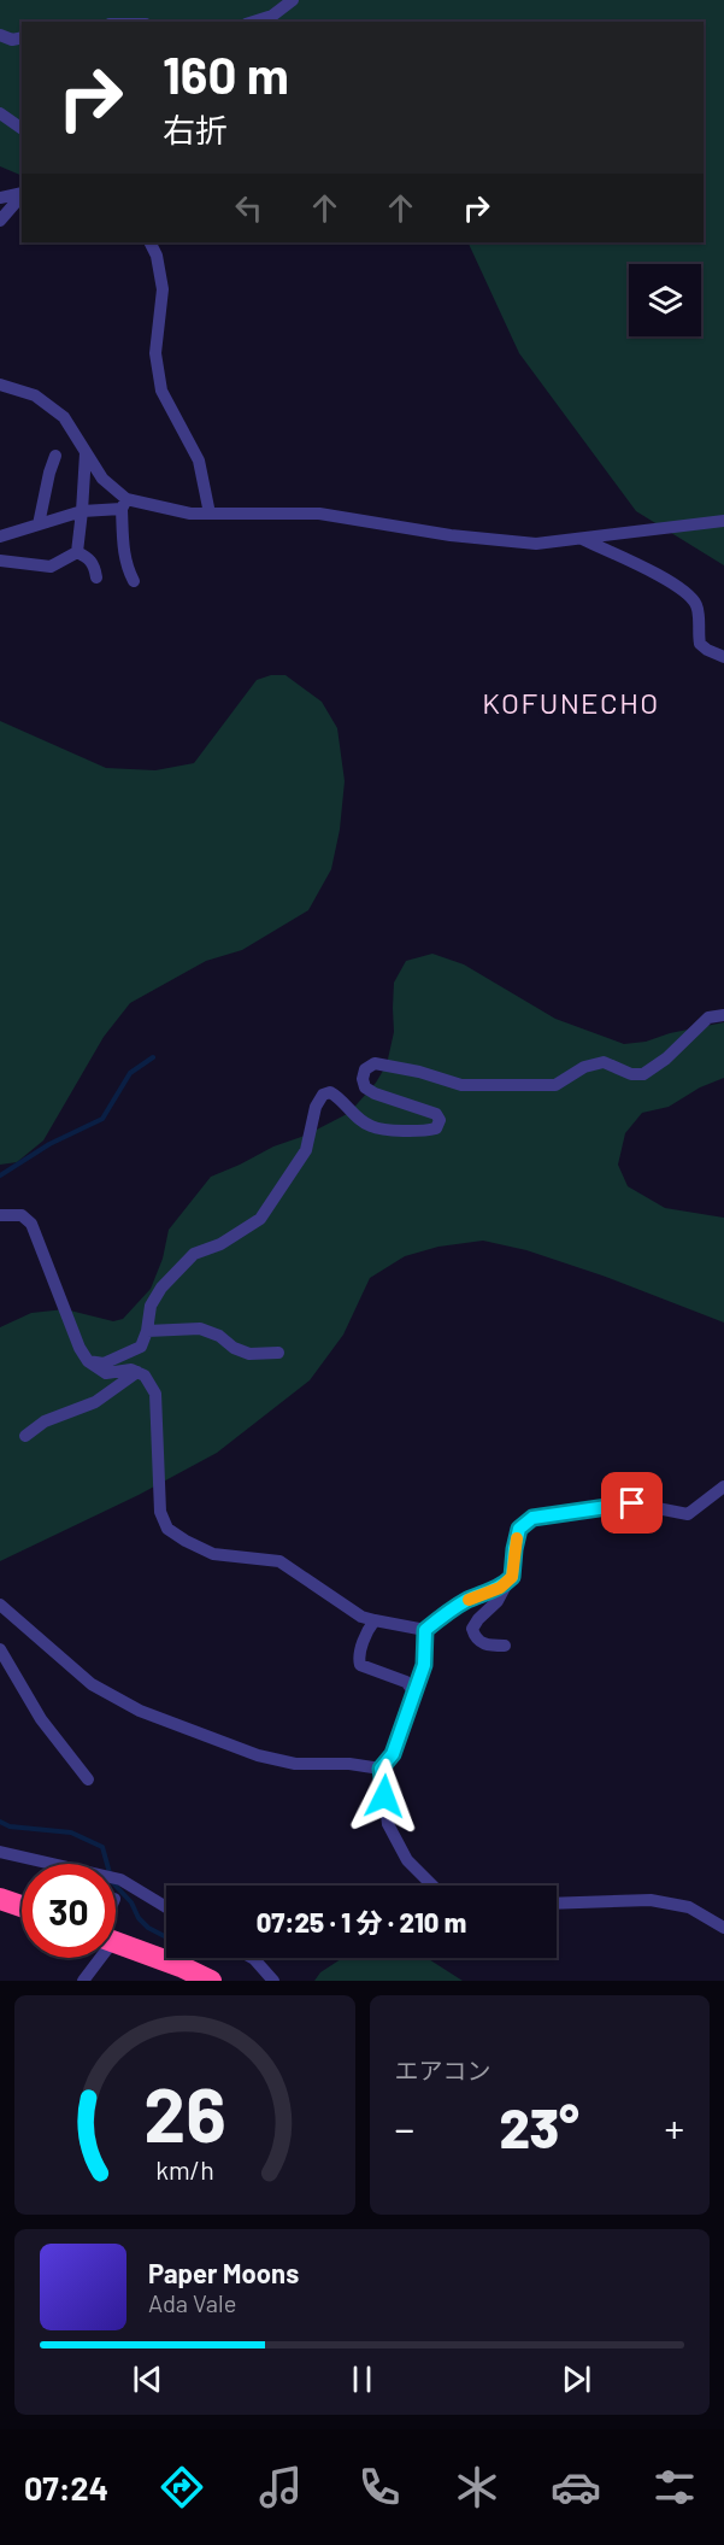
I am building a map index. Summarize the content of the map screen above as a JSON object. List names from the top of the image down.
{
  "districts": ["KOFUNECHO"],
  "page": {
    "turn": ["160 m", "右折"],
    "limit": "30",
    "trip": "07:25 · 1 分 · 210 m",
    "tile": "エアコン",
    "heat": ["−", "23°", "+"],
    "song": ["Paper Moons", "Ada Vale"],
    "tabs": "07:24",
    "gauge": ["26", "km/h"]
  }
}
